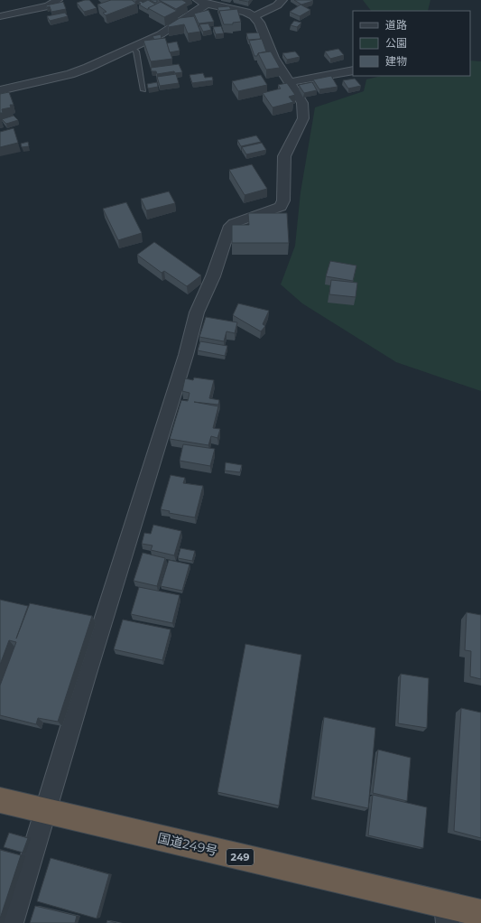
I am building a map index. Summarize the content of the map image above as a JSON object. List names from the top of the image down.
{
  "streets": {
    "highway": ["国道249号", "249"]
  },
  "legend": ["道路", "公園", "建物"]
}
